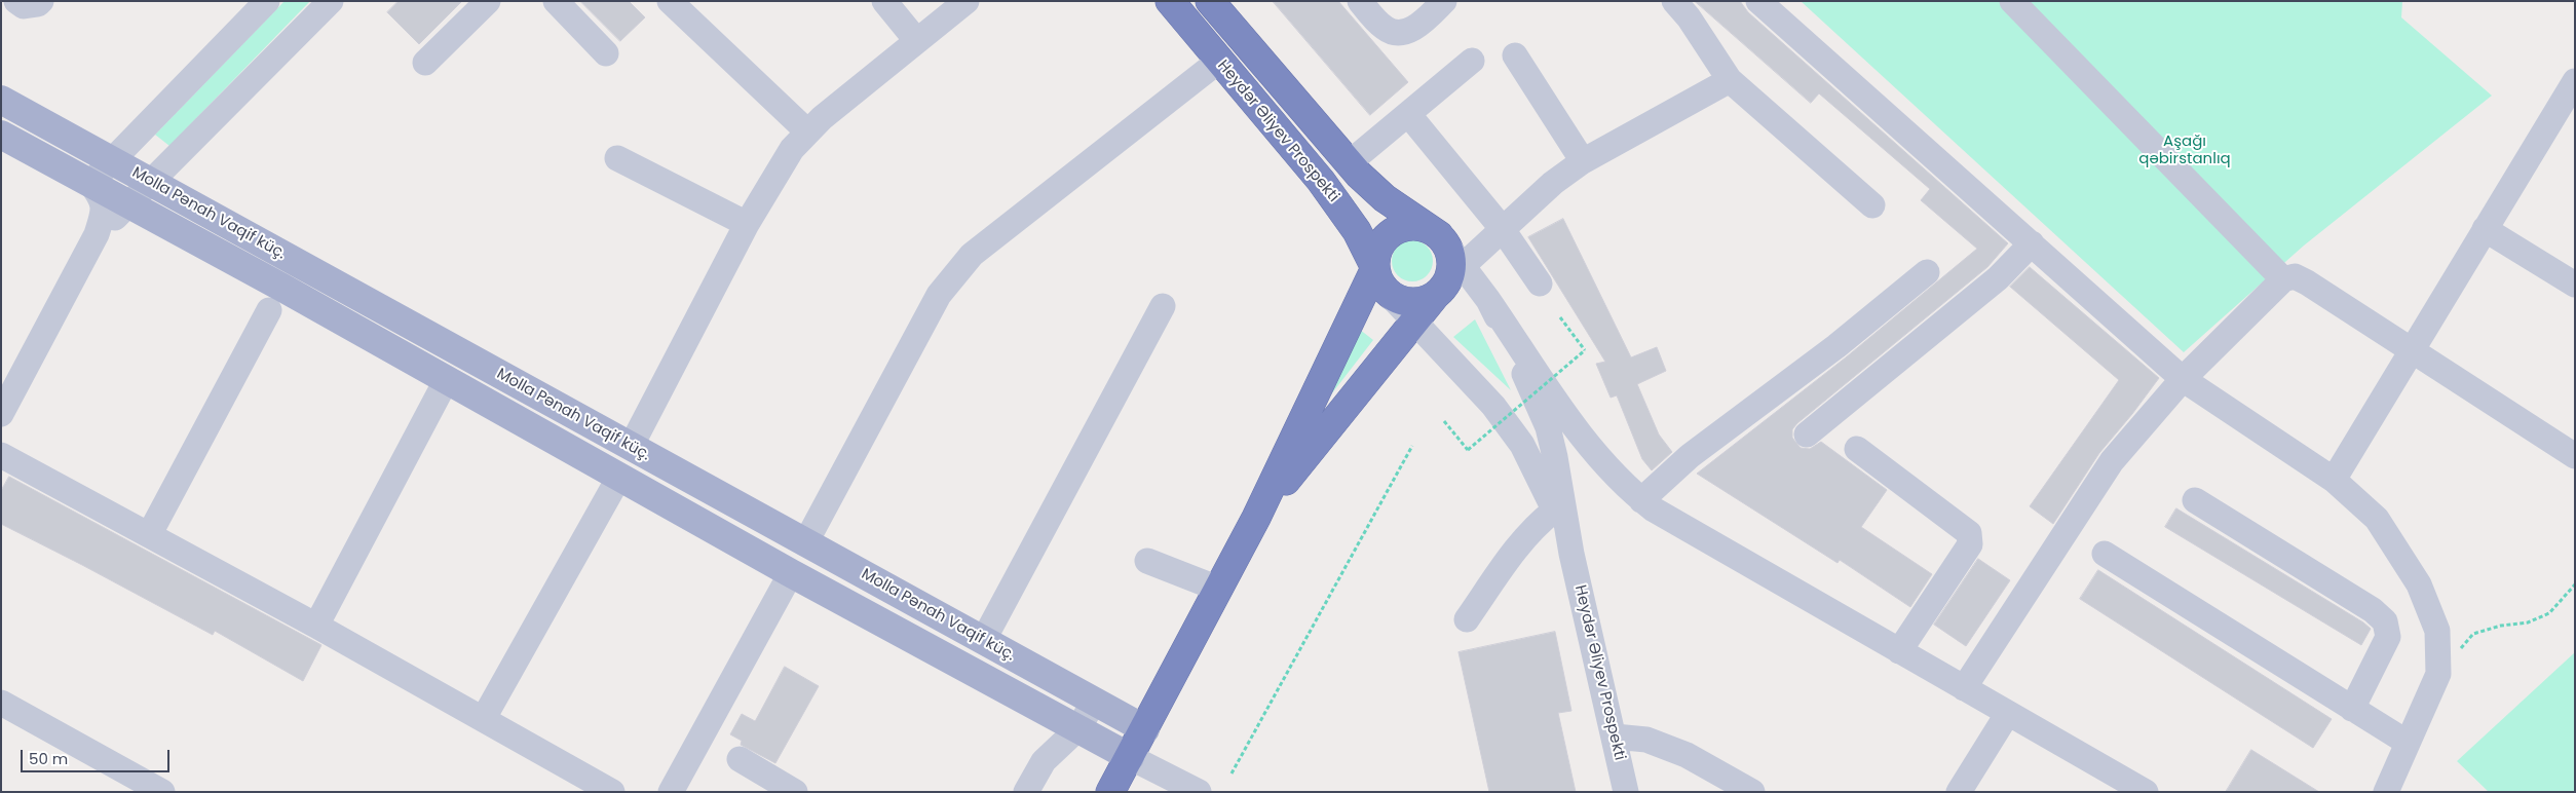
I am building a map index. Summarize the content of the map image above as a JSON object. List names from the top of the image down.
{
  "streets": {
    "highway": ["Heydər Əliyev Prospekti"],
    "main road": ["Molla Pənah Vaqif küç."]
  },
  "parks": ["Aşağı qəbirstanlıq"],
  "scale_bar": "50 m"
}
